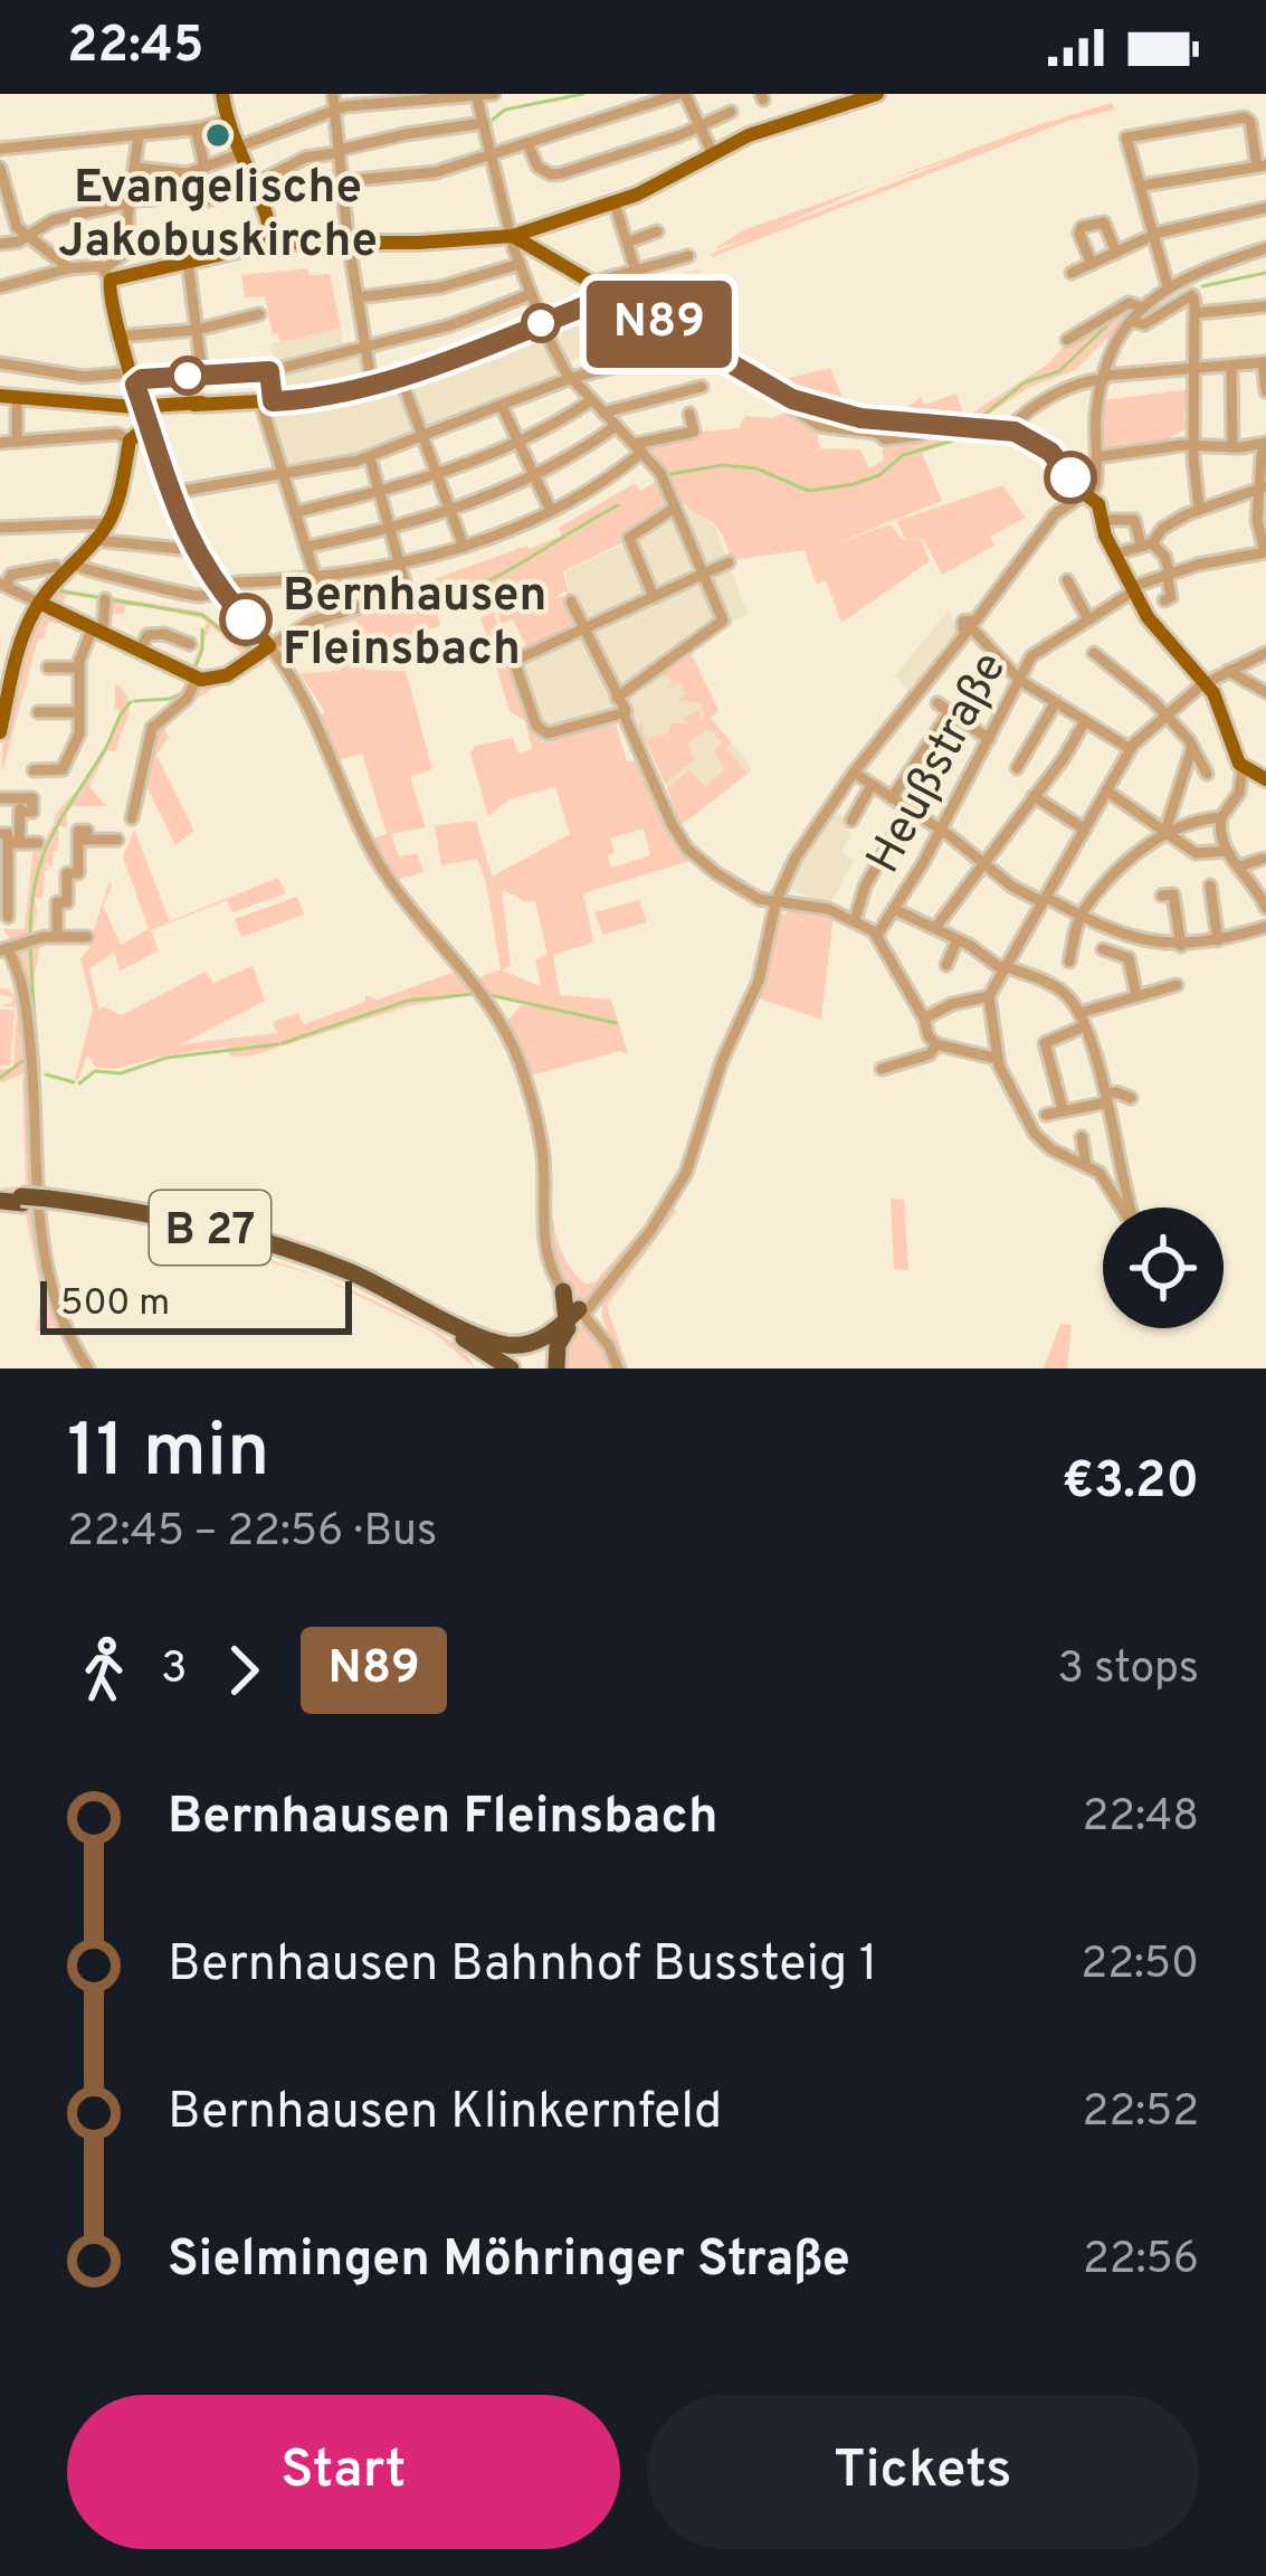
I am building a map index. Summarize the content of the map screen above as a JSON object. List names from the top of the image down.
{
  "streets": {
    "highway": ["B 27"],
    "street": ["Heußstraße"]
  },
  "places": ["Evangelische Jakobuskirche", "Bernhausen Fleinsbach"],
  "lines": ["bus line N89"],
  "scale_bar": "500 m",
  "page": {
    "status": "22:45",
    "on_map": "N89",
    "scale": "500 m",
    "heading": ["11 min", "22:45 – 22:56 · Bus", "€3.20"],
    "legs": ["3", "N89", "3 stops"],
    "list": [
      {
        "name": "Bernhausen Fleinsbach",
        "value": "22:48"
      },
      {
        "name": "Bernhausen Bahnhof Bussteig 1",
        "value": "22:50"
      },
      {
        "name": "Bernhausen Klinkernfeld",
        "value": "22:52"
      },
      {
        "name": "Sielmingen Möhringer Straße",
        "value": "22:56"
      }
    ],
    "buttons": ["Start", "Tickets"]
  }
}
